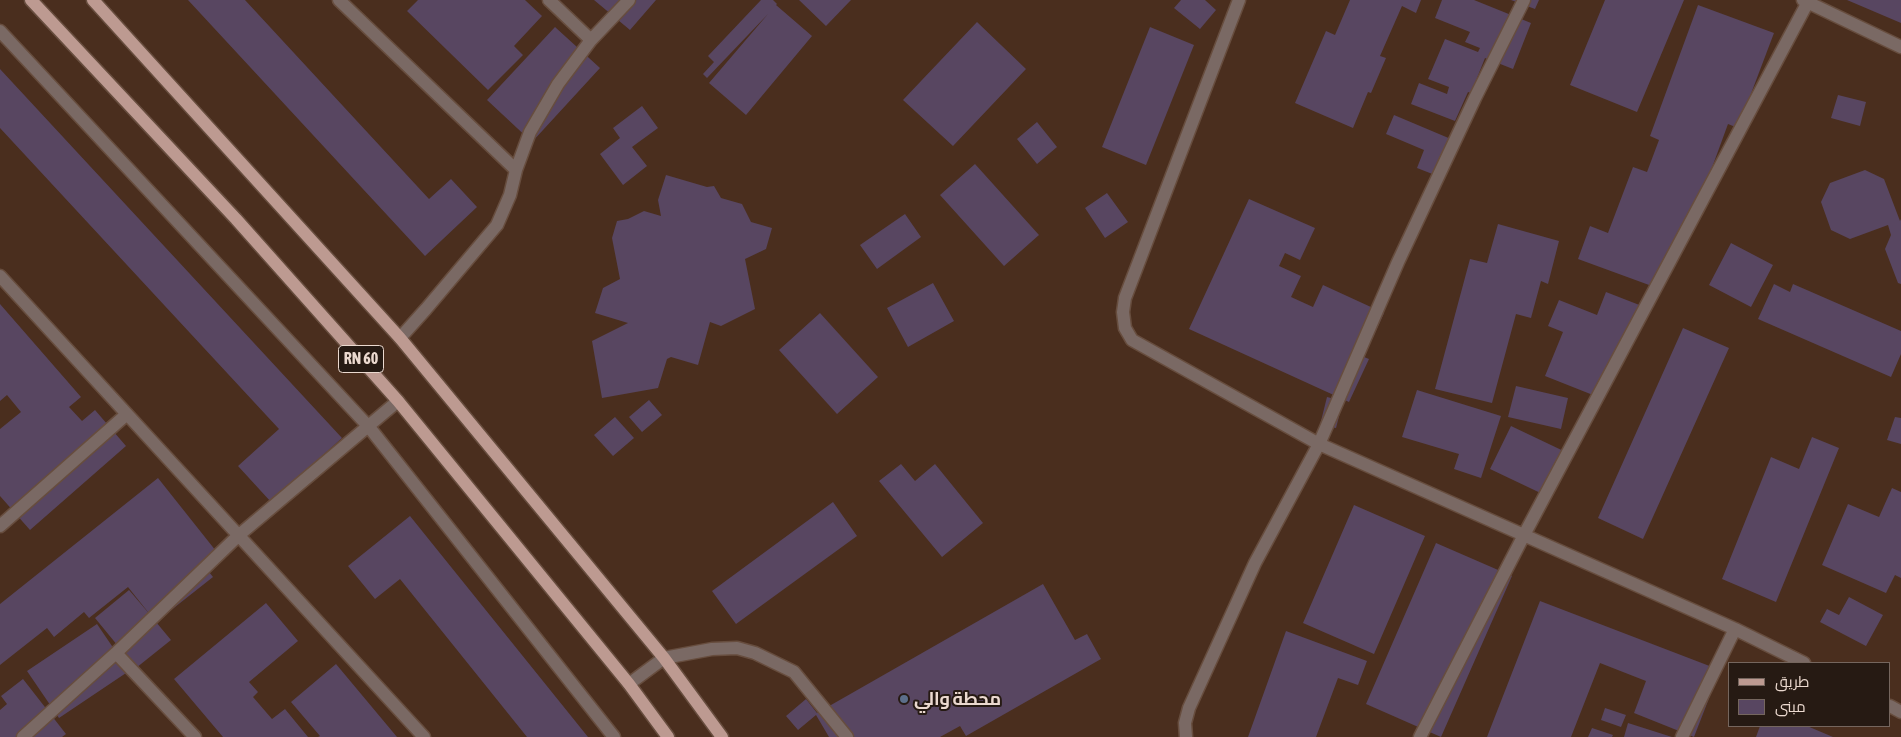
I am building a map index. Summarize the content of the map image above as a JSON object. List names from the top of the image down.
{
  "streets": {
    "main road": ["RN 60"]
  },
  "places": ["محطة والي"],
  "legend": ["طريق", "مبنى"]
}
